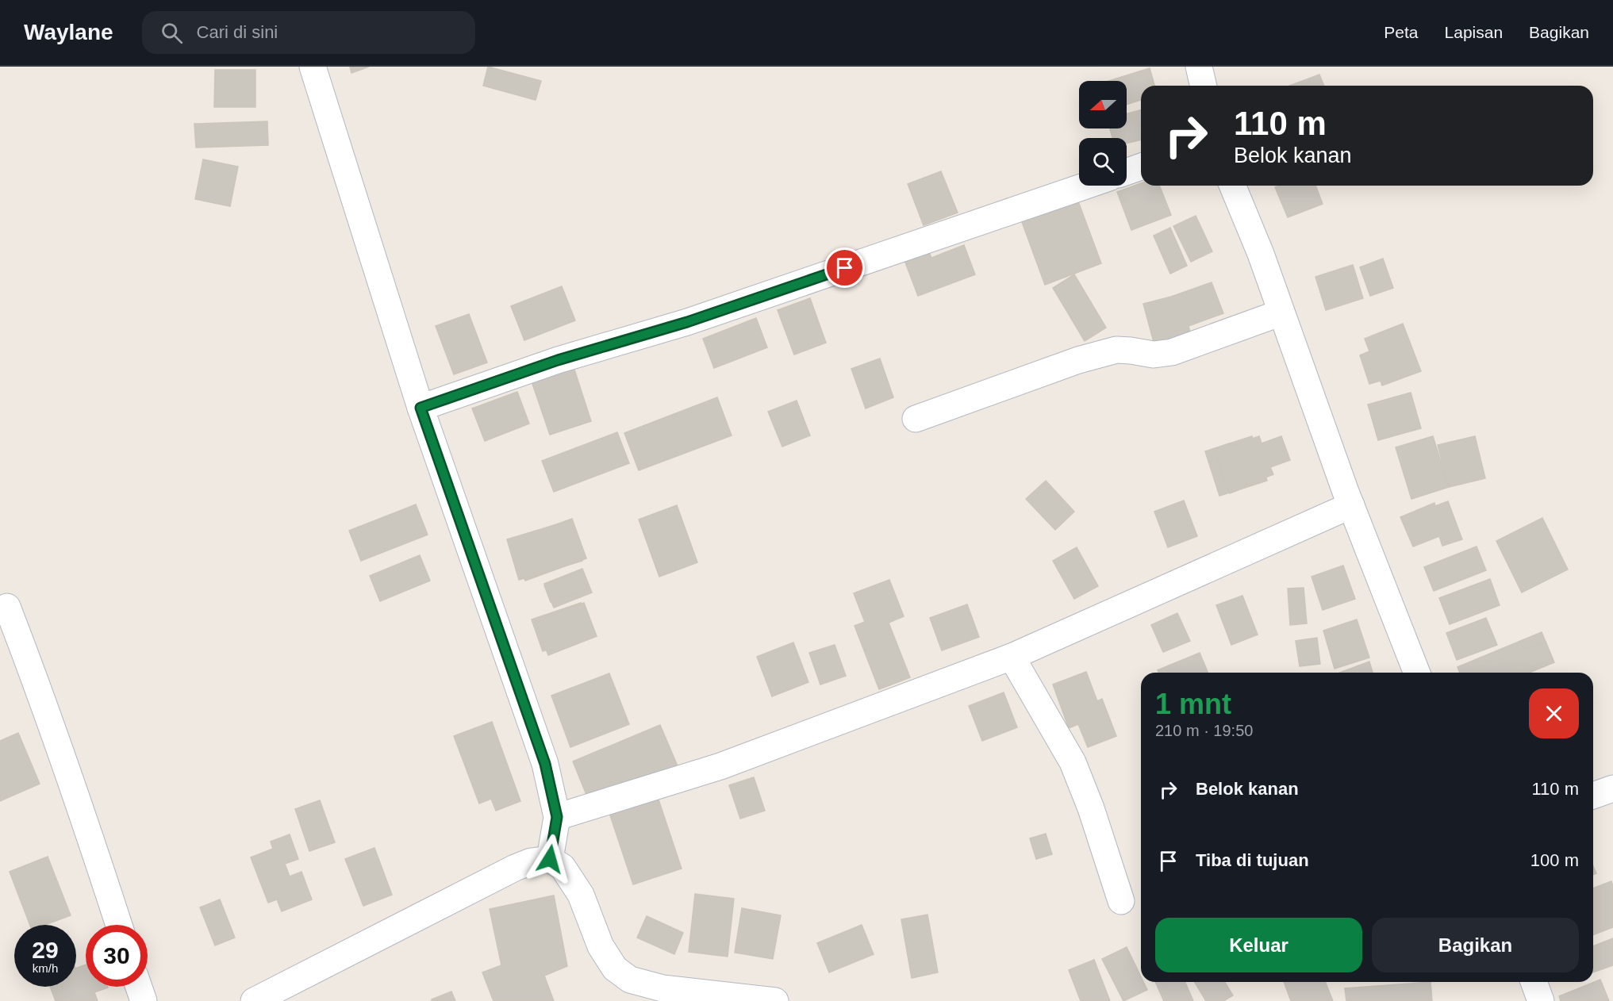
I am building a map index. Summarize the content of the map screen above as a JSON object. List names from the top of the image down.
{
  "north": "left",
  "page": {
    "header": "Waylane",
    "search": "Cari di sini",
    "nav": ["Peta", "Lapisan", "Bagikan"],
    "turn": ["110 m", "Belok kanan"],
    "heading": ["1 mnt", "210 m · 19:50"],
    "list": [
      {
        "name": "Belok kanan",
        "value": "110 m"
      },
      {
        "name": "Tiba di tujuan",
        "value": "100 m"
      }
    ],
    "buttons": ["Keluar", "Bagikan"],
    "speed": "29 km/h",
    "limit": "30"
  }
}
